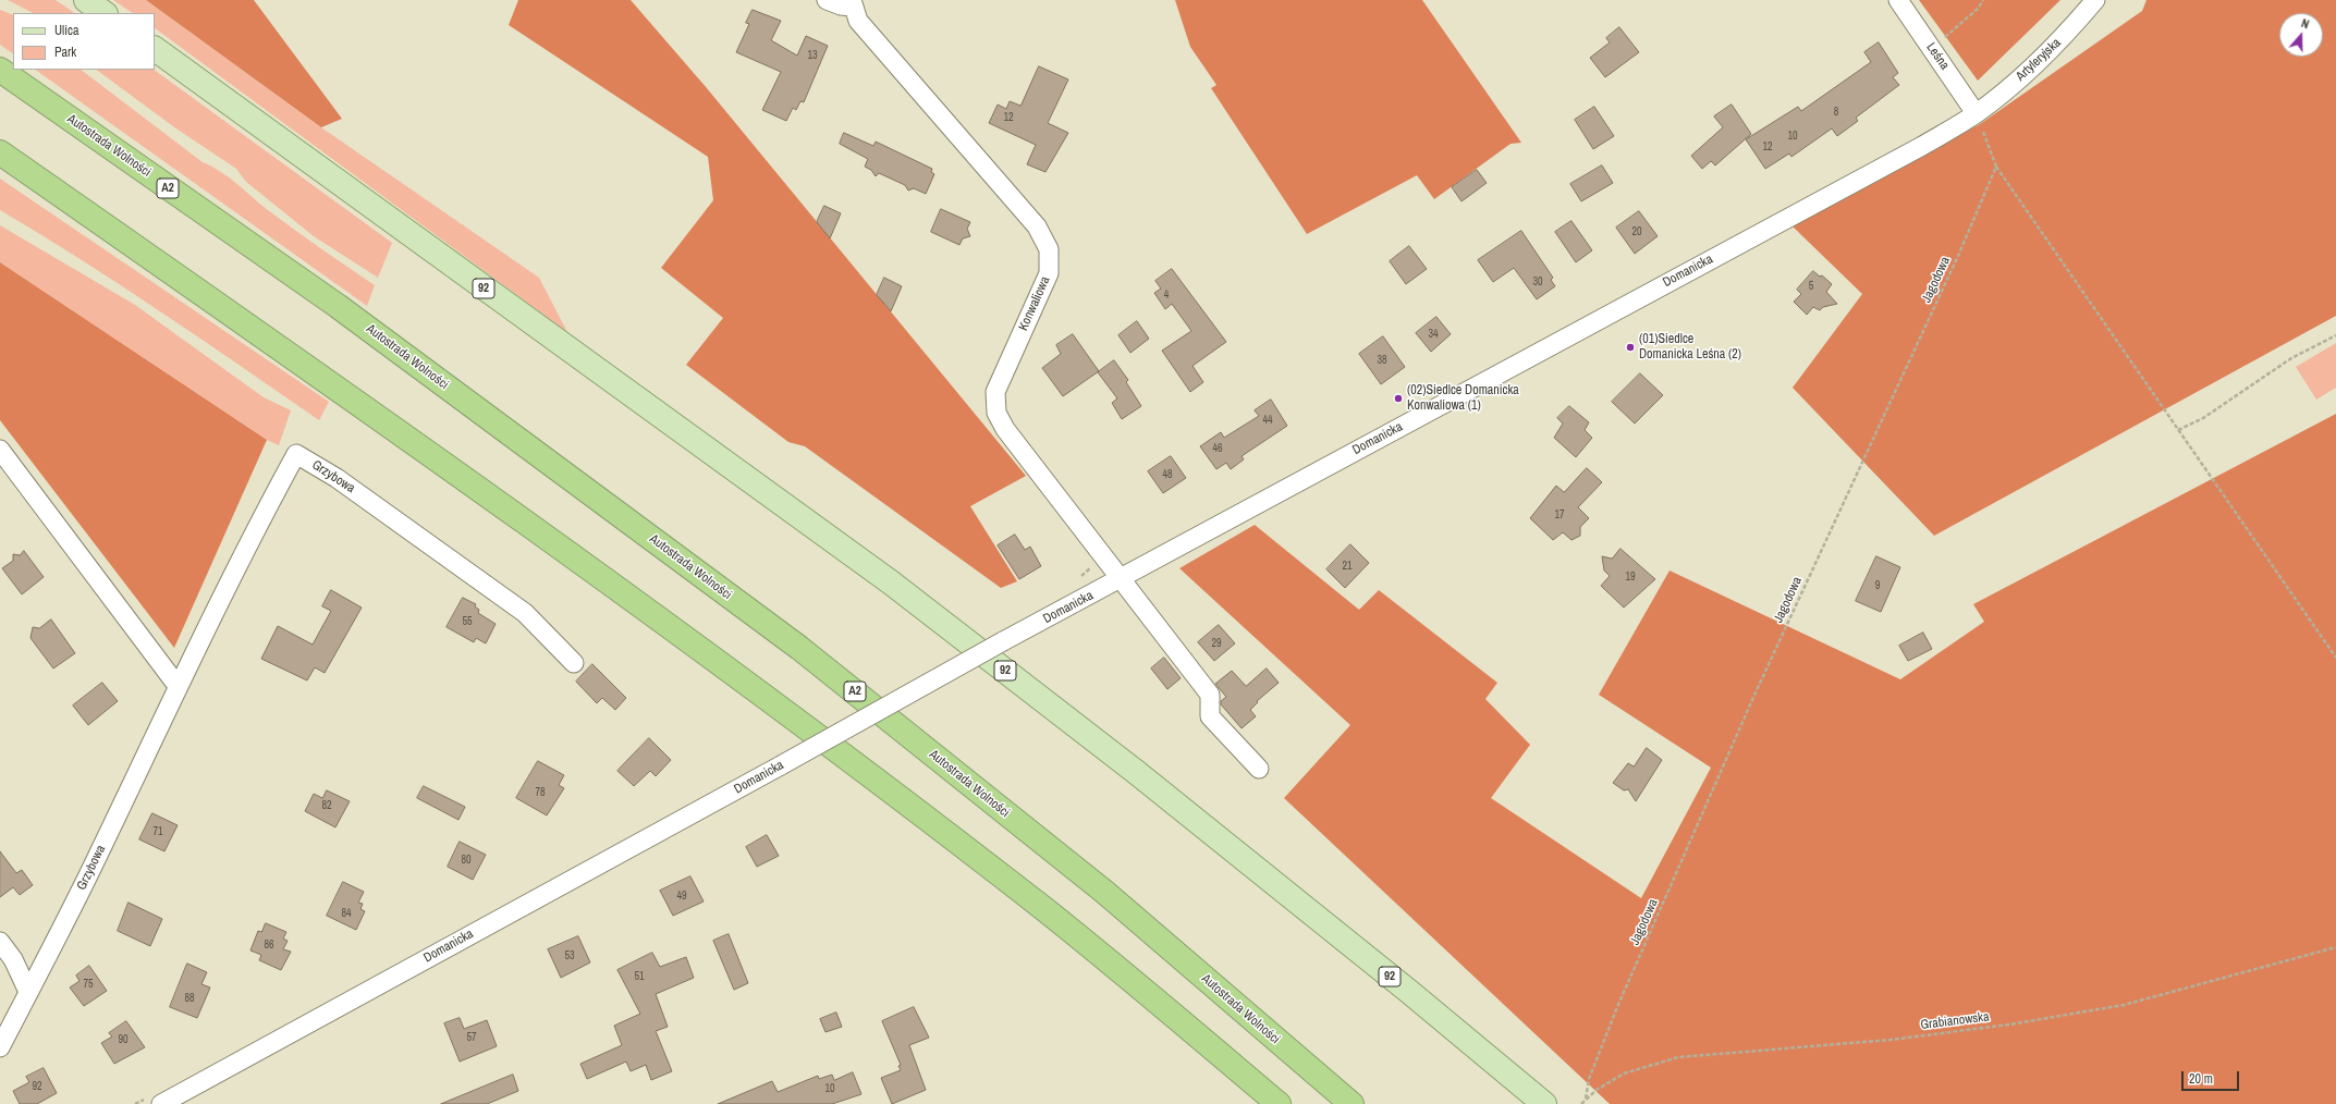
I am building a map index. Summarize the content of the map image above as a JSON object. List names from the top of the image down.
{
  "streets": {
    "highway": ["Autostrada Wolności", "A2"],
    "main road": ["92"],
    "street": [
      "Leśna",
      "Artyleryjska",
      "Domanicka",
      "Konwaliowa",
      "Grzybowa"
    ],
    "path": ["Jagodowa", "Grabianowska"]
  },
  "crossings": [
    ["Leśna", "Artyleryjska"],
    ["Leśna", "Domanicka"],
    ["Artyleryjska", "Domanicka"],
    ["Domanicka", "Konwaliowa"],
    ["Jagodowa", "Grabianowska"]
  ],
  "places": ["(01)Siedlce Domanicka Leśna (2)", "(02)Siedlce Domanicka Konwaliowa (1)"],
  "house_numbers": [
    "13",
    "8",
    "12",
    "10",
    "12",
    "20",
    "30",
    "5",
    "4",
    "34",
    "38",
    "44",
    "46",
    "48",
    "17",
    "21",
    "19",
    "9",
    "55",
    "29",
    "78",
    "82",
    "71",
    "80",
    "49",
    "84",
    "86",
    "53",
    "51",
    "75",
    "88",
    "57",
    "90",
    "92",
    "10"
  ],
  "legend": ["Ulica", "Park"],
  "scale_bar": "20 m",
  "north": "top"
}
